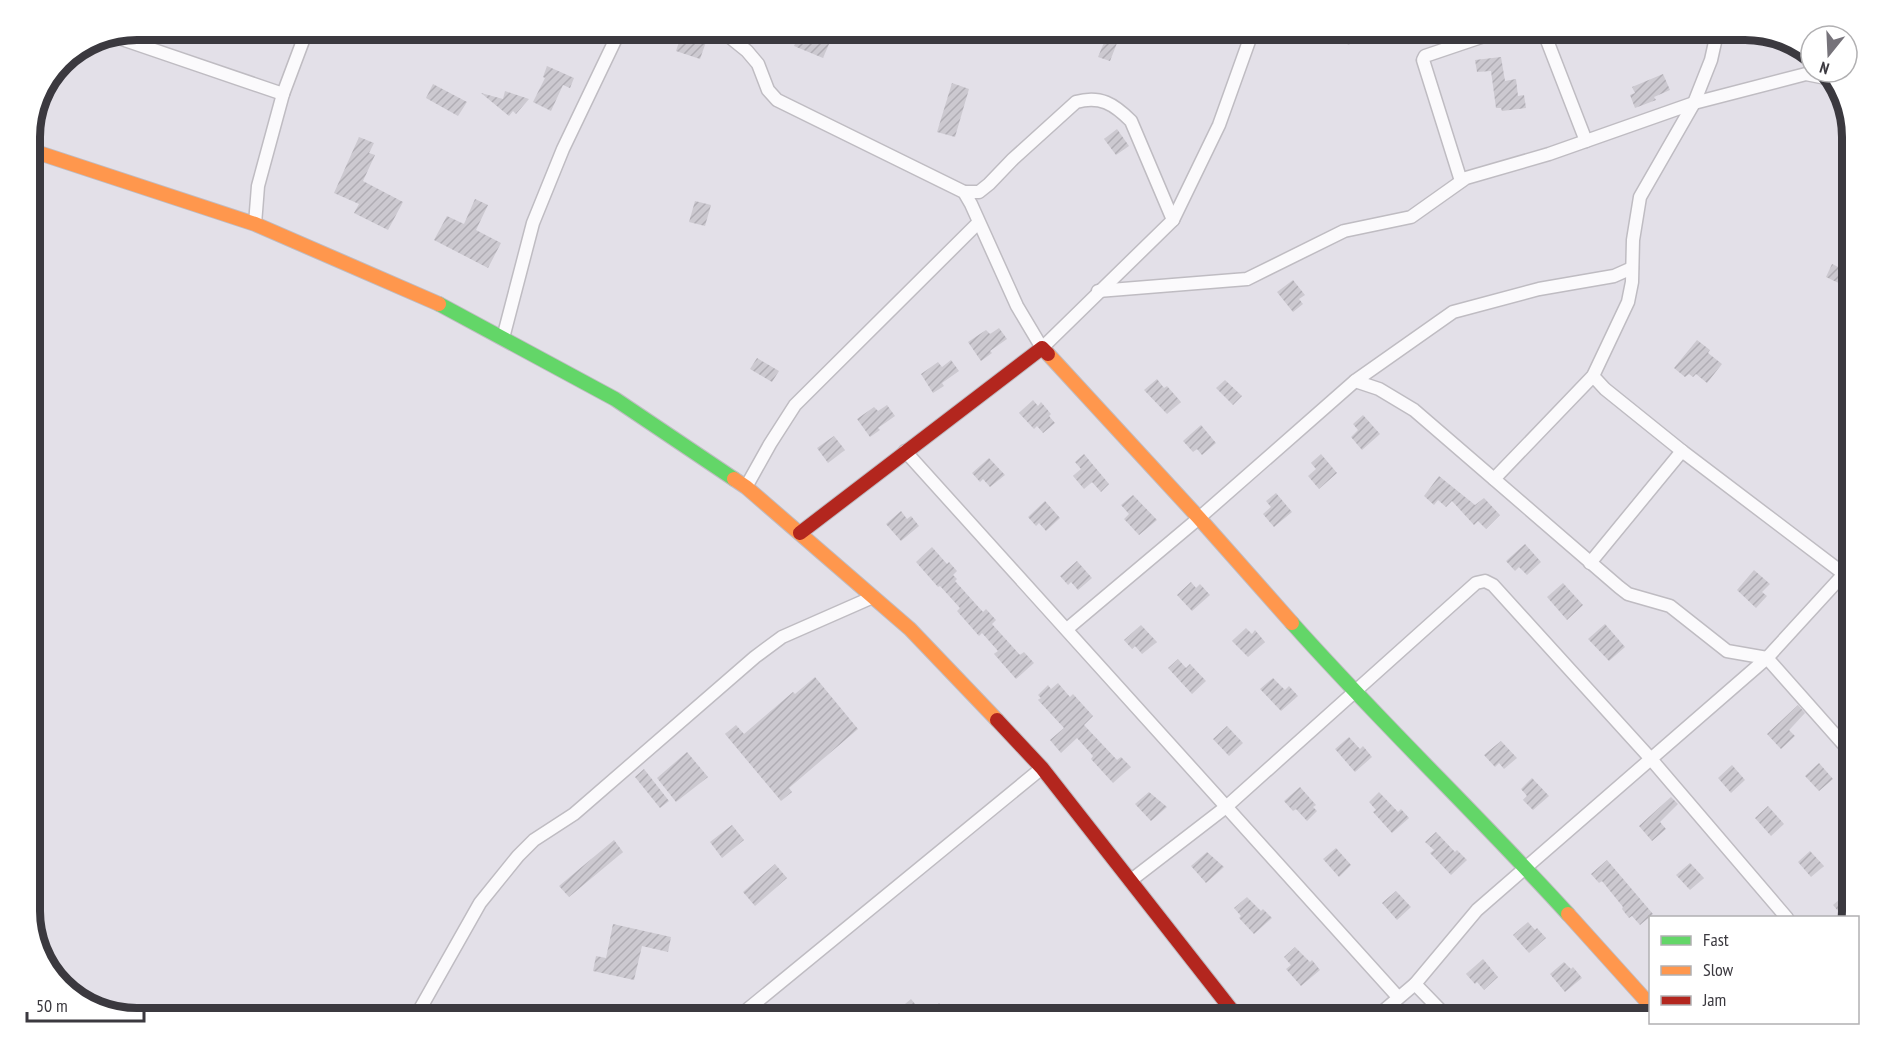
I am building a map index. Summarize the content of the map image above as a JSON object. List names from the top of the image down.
{
  "legend": ["Fast", "Slow", "Jam"],
  "scale_bar": "50 m",
  "north": "bottom"
}
